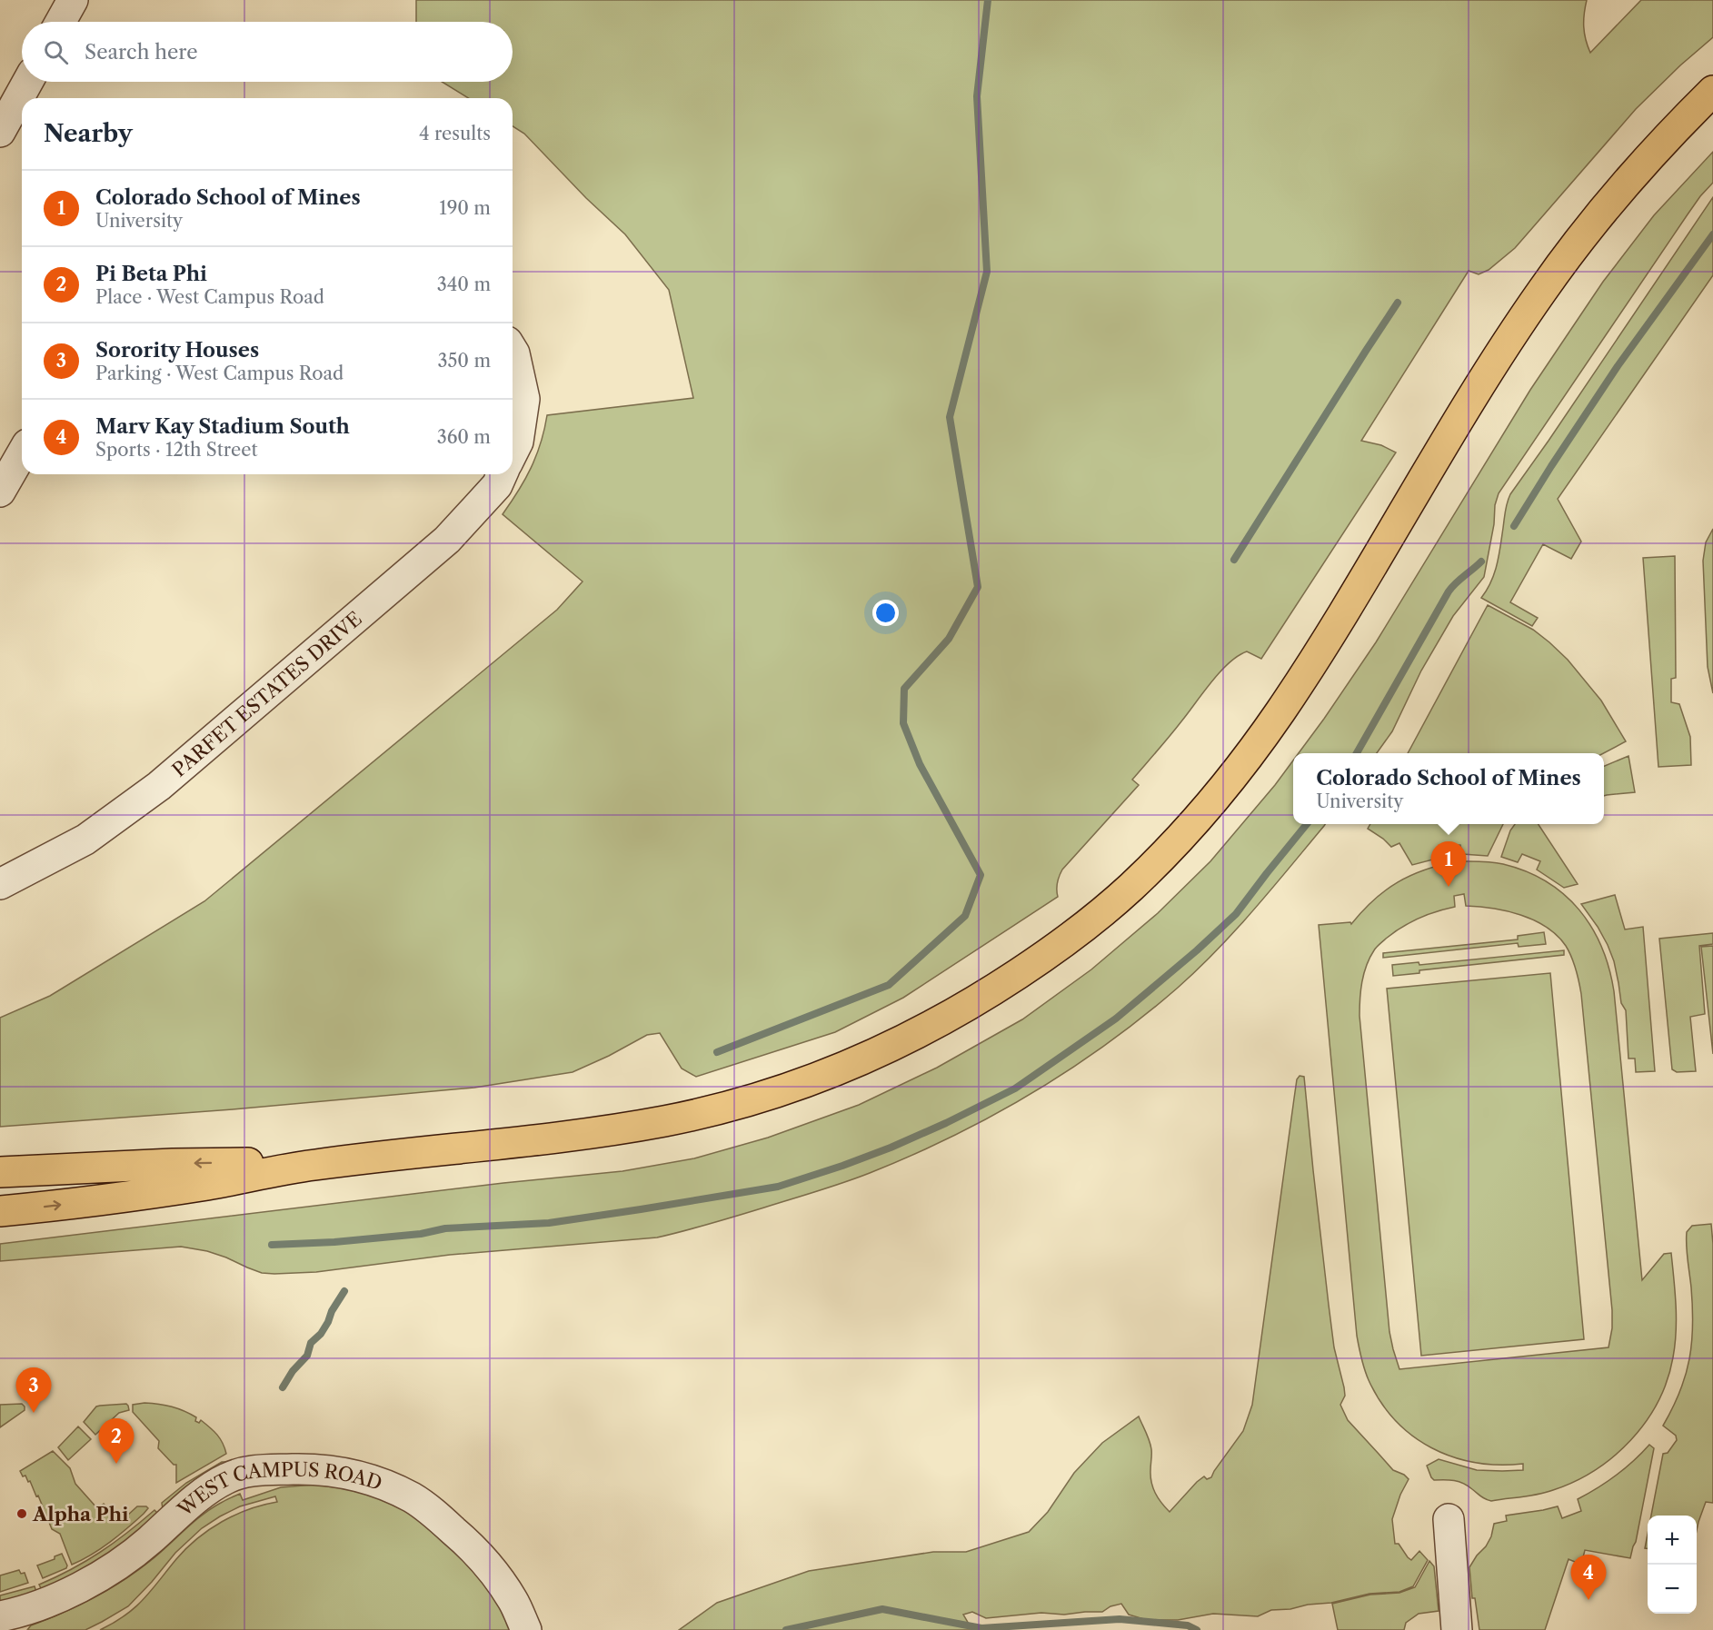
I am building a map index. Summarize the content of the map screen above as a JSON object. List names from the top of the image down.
{
  "streets": {
    "street": ["PARFET ESTATES DRIVE", "WEST CAMPUS ROAD"]
  },
  "places": ["Alpha Phi"],
  "page": {
    "search": "Search here",
    "heading": ["Nearby", "4 results"],
    "list": [
      {
        "mark": "1",
        "name": "Colorado School of Mines",
        "note": "University",
        "value": "190 m"
      },
      {
        "mark": "2",
        "name": "Pi Beta Phi",
        "note": "Place · West Campus Road",
        "value": "340 m"
      },
      {
        "mark": "3",
        "name": "Sorority Houses",
        "note": "Parking · West Campus Road",
        "value": "350 m"
      },
      {
        "mark": "4",
        "name": "Marv Kay Stadium South",
        "note": "Sports · 12th Street",
        "value": "360 m"
      }
    ],
    "popup": ["Colorado School of Mines", "University"],
    "pins": [
      "1",
      "3",
      "2",
      "4"
    ],
    "map_buttons": ["+", "−"]
  }
}
